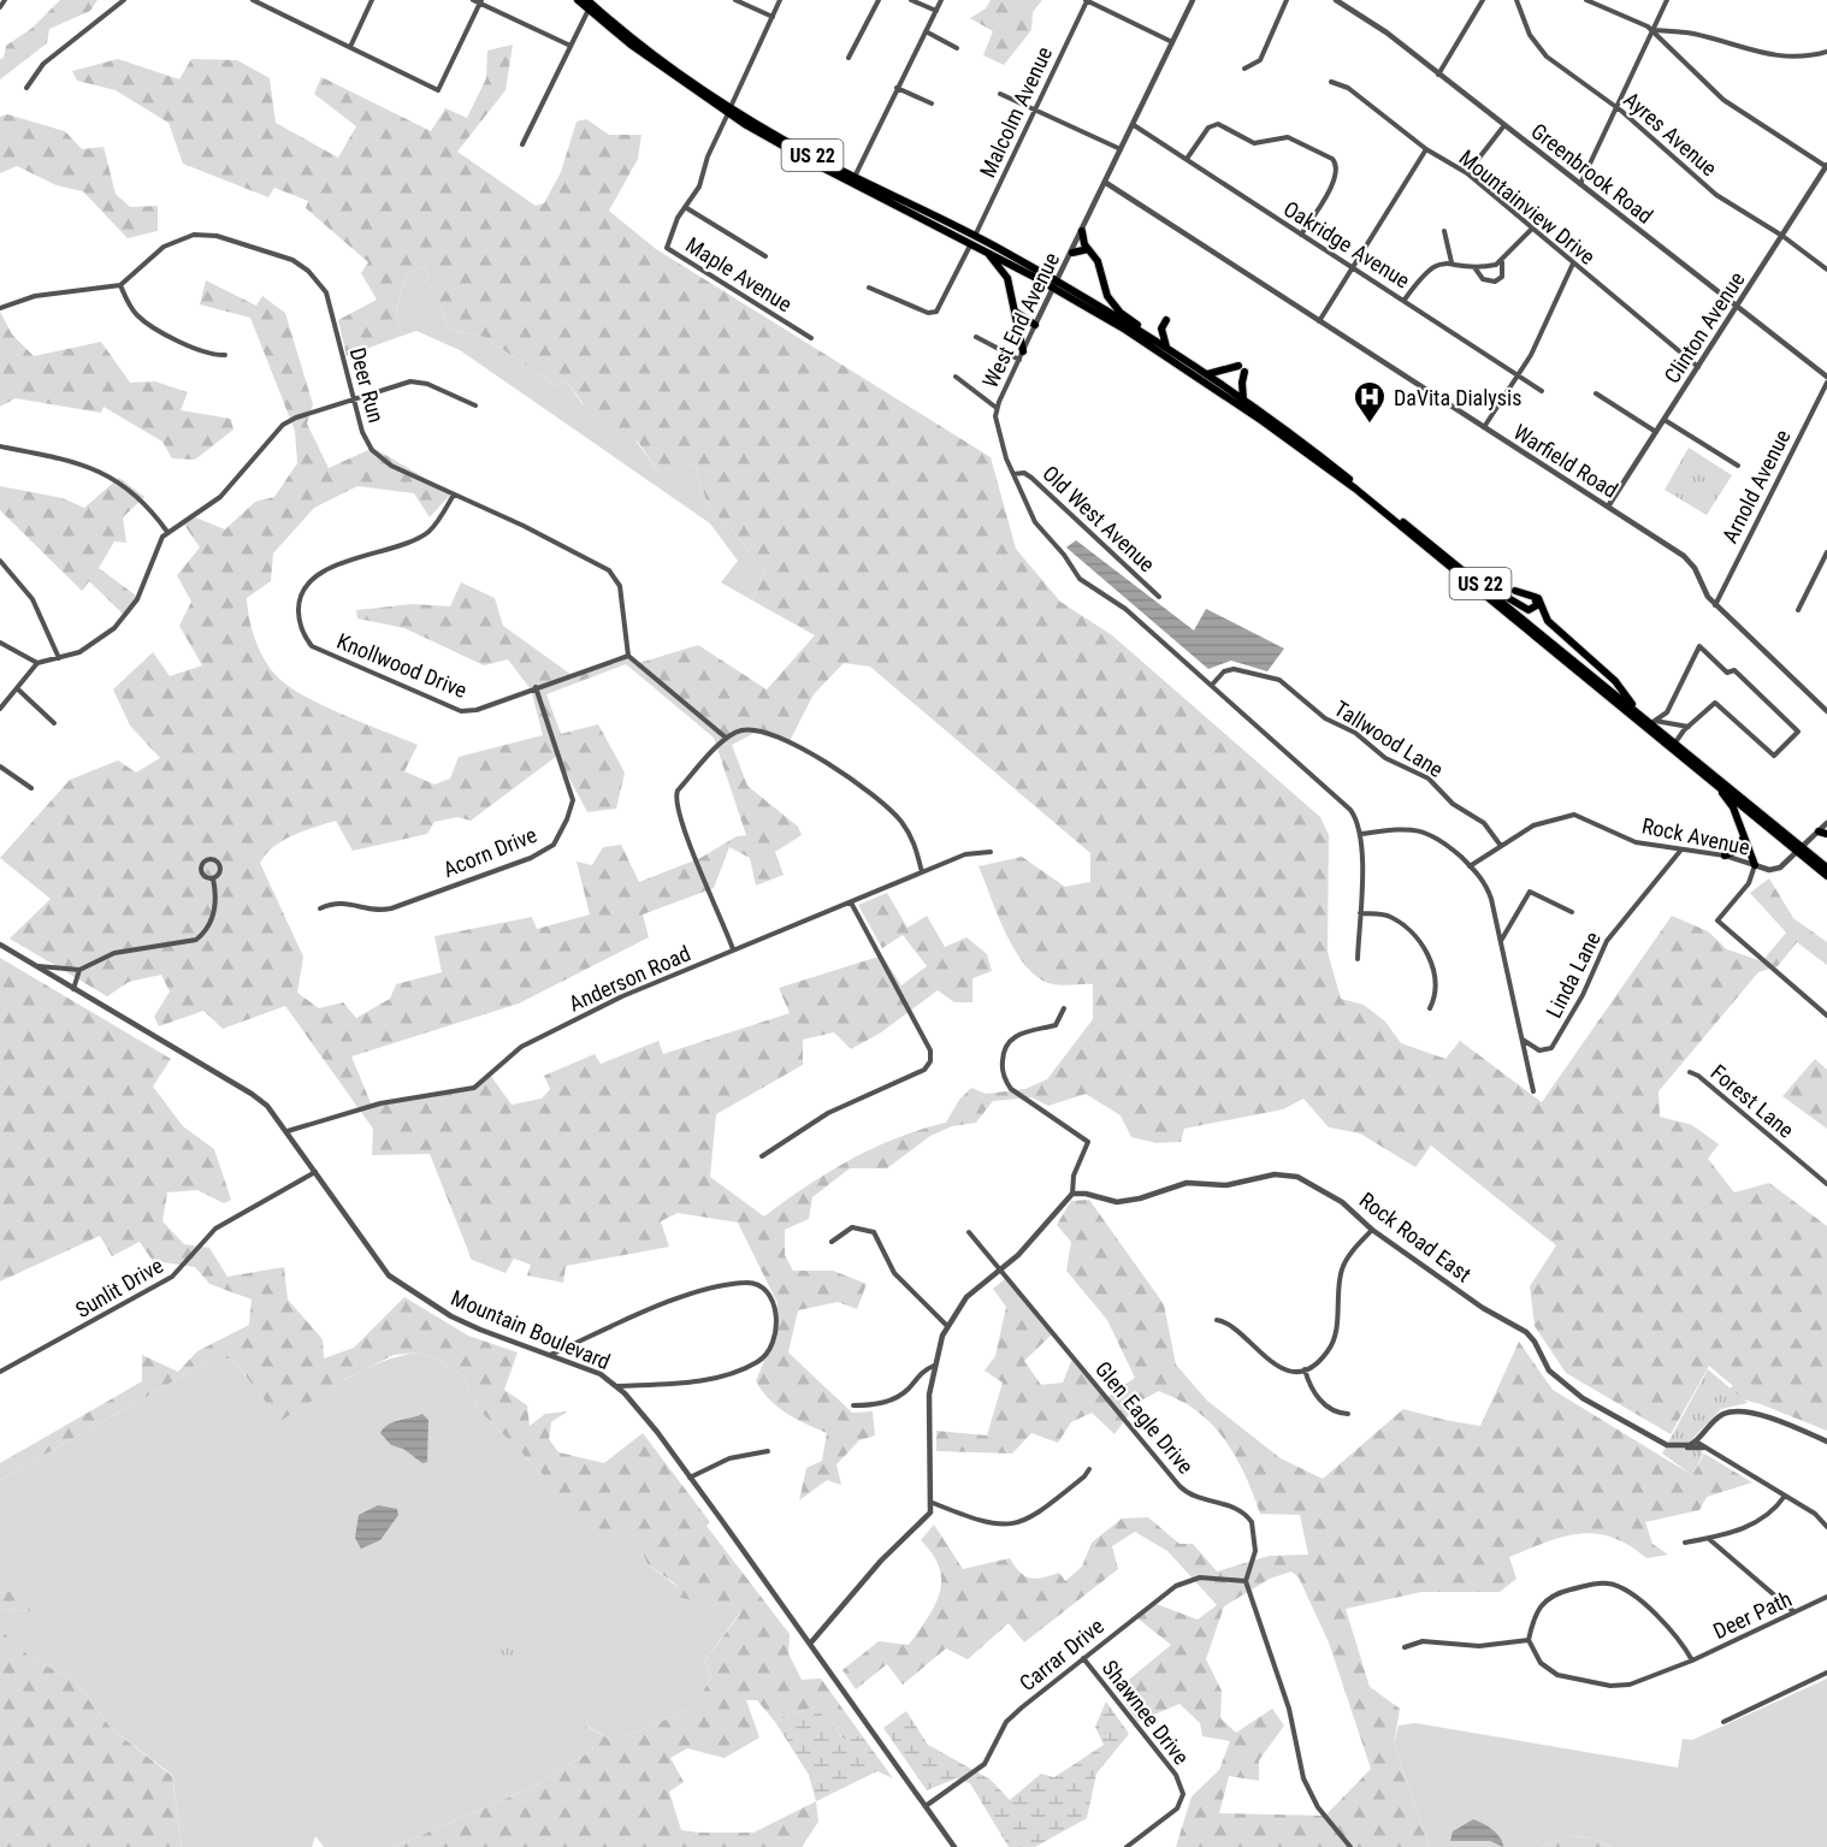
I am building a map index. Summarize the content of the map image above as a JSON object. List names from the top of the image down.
{
  "streets": {
    "highway": ["US 22"],
    "street": [
      "Malcolm Avenue",
      "Ayres Avenue",
      "Greenbrook Road",
      "Mountainview Drive",
      "Oakridge Avenue",
      "Maple Avenue",
      "West End Avenue",
      "Clinton Avenue",
      "Deer Run",
      "Warfield Road",
      "Arnold Avenue",
      "Old West Avenue",
      "Knollwood Drive",
      "Tallwood Lane",
      "Rock Avenue",
      "Acorn Drive",
      "Linda Lane",
      "Anderson Road",
      "Forest Lane",
      "Rock Road East",
      "Sunlit Drive",
      "Mountain Boulevard",
      "Glen Eagle Drive",
      "Deer Path",
      "Carrar Drive",
      "Shawnee Drive"
    ]
  },
  "crossings": [
    ["Malcolm Avenue", "US 22"],
    ["Ayres Avenue", "Clinton Avenue"],
    ["US 22", "Maple Avenue"],
    ["US 22", "West End Avenue"],
    ["US 22", "Rock Avenue"],
    ["Greenbrook Road", "Clinton Avenue"],
    ["Mountainview Drive", "Clinton Avenue"],
    ["Oakridge Avenue", "West End Avenue"],
    ["West End Avenue", "Warfield Road"],
    ["West End Avenue", "Old West Avenue"],
    ["West End Avenue", "Tallwood Lane"],
    ["Clinton Avenue", "Warfield Road"],
    ["Deer Run", "Knollwood Drive"],
    ["Warfield Road", "Arnold Avenue"],
    ["Knollwood Drive", "Acorn Drive"],
    ["Tallwood Lane", "Rock Avenue"],
    ["Rock Avenue", "Linda Lane"],
    ["Anderson Road", "Mountain Boulevard"],
    ["Sunlit Drive", "Mountain Boulevard"],
    ["Mountain Boulevard", "Carrar Drive"],
    ["Glen Eagle Drive", "Carrar Drive"],
    ["Carrar Drive", "Shawnee Drive"]
  ],
  "places": {
    "hospital": ["DaVita Dialysis"]
  }
}
